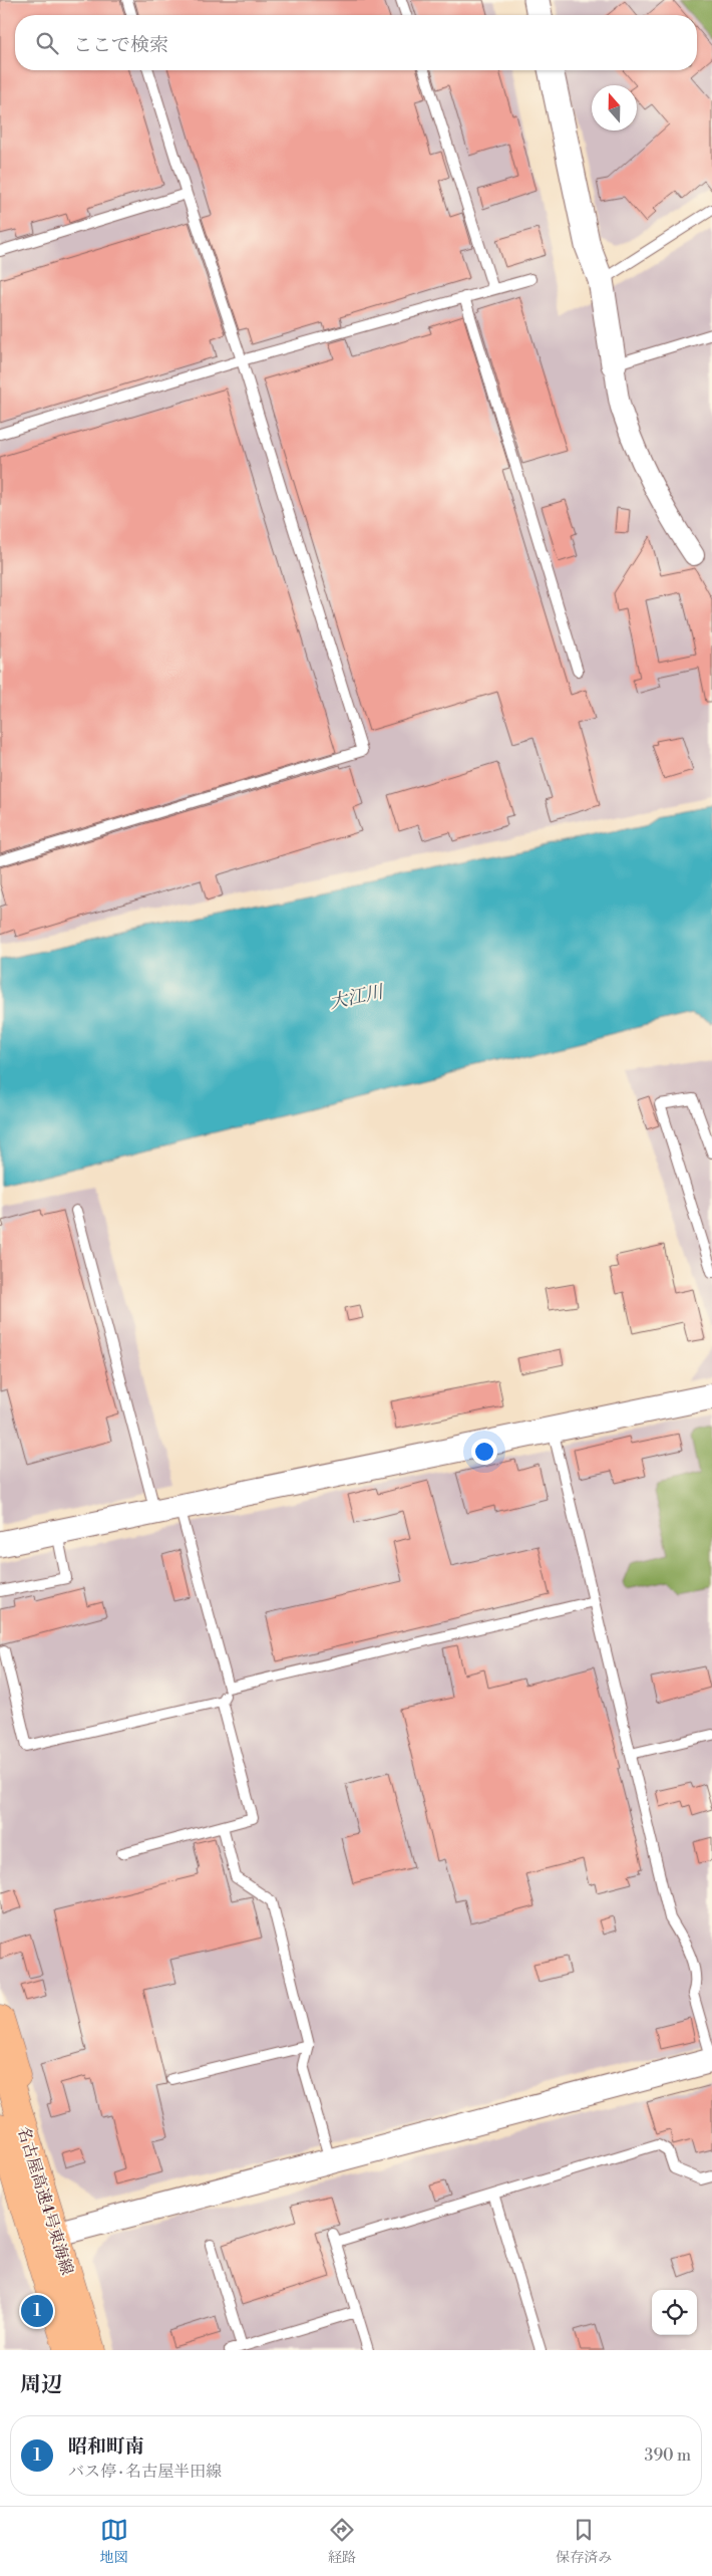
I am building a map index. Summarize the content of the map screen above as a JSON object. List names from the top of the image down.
{
  "streets": {
    "main road": ["名古屋高速4号東海線"]
  },
  "water": ["大江川"],
  "north": "top",
  "page": {
    "search": "ここで検索",
    "pins": "1",
    "heading": "周辺",
    "list": [
      {
        "mark": "1",
        "name": "昭和町南",
        "note": "バス停 · 名古屋半田線",
        "value": "390 m"
      }
    ],
    "nav": ["地図", "経路", "保存済み"]
  }
}
